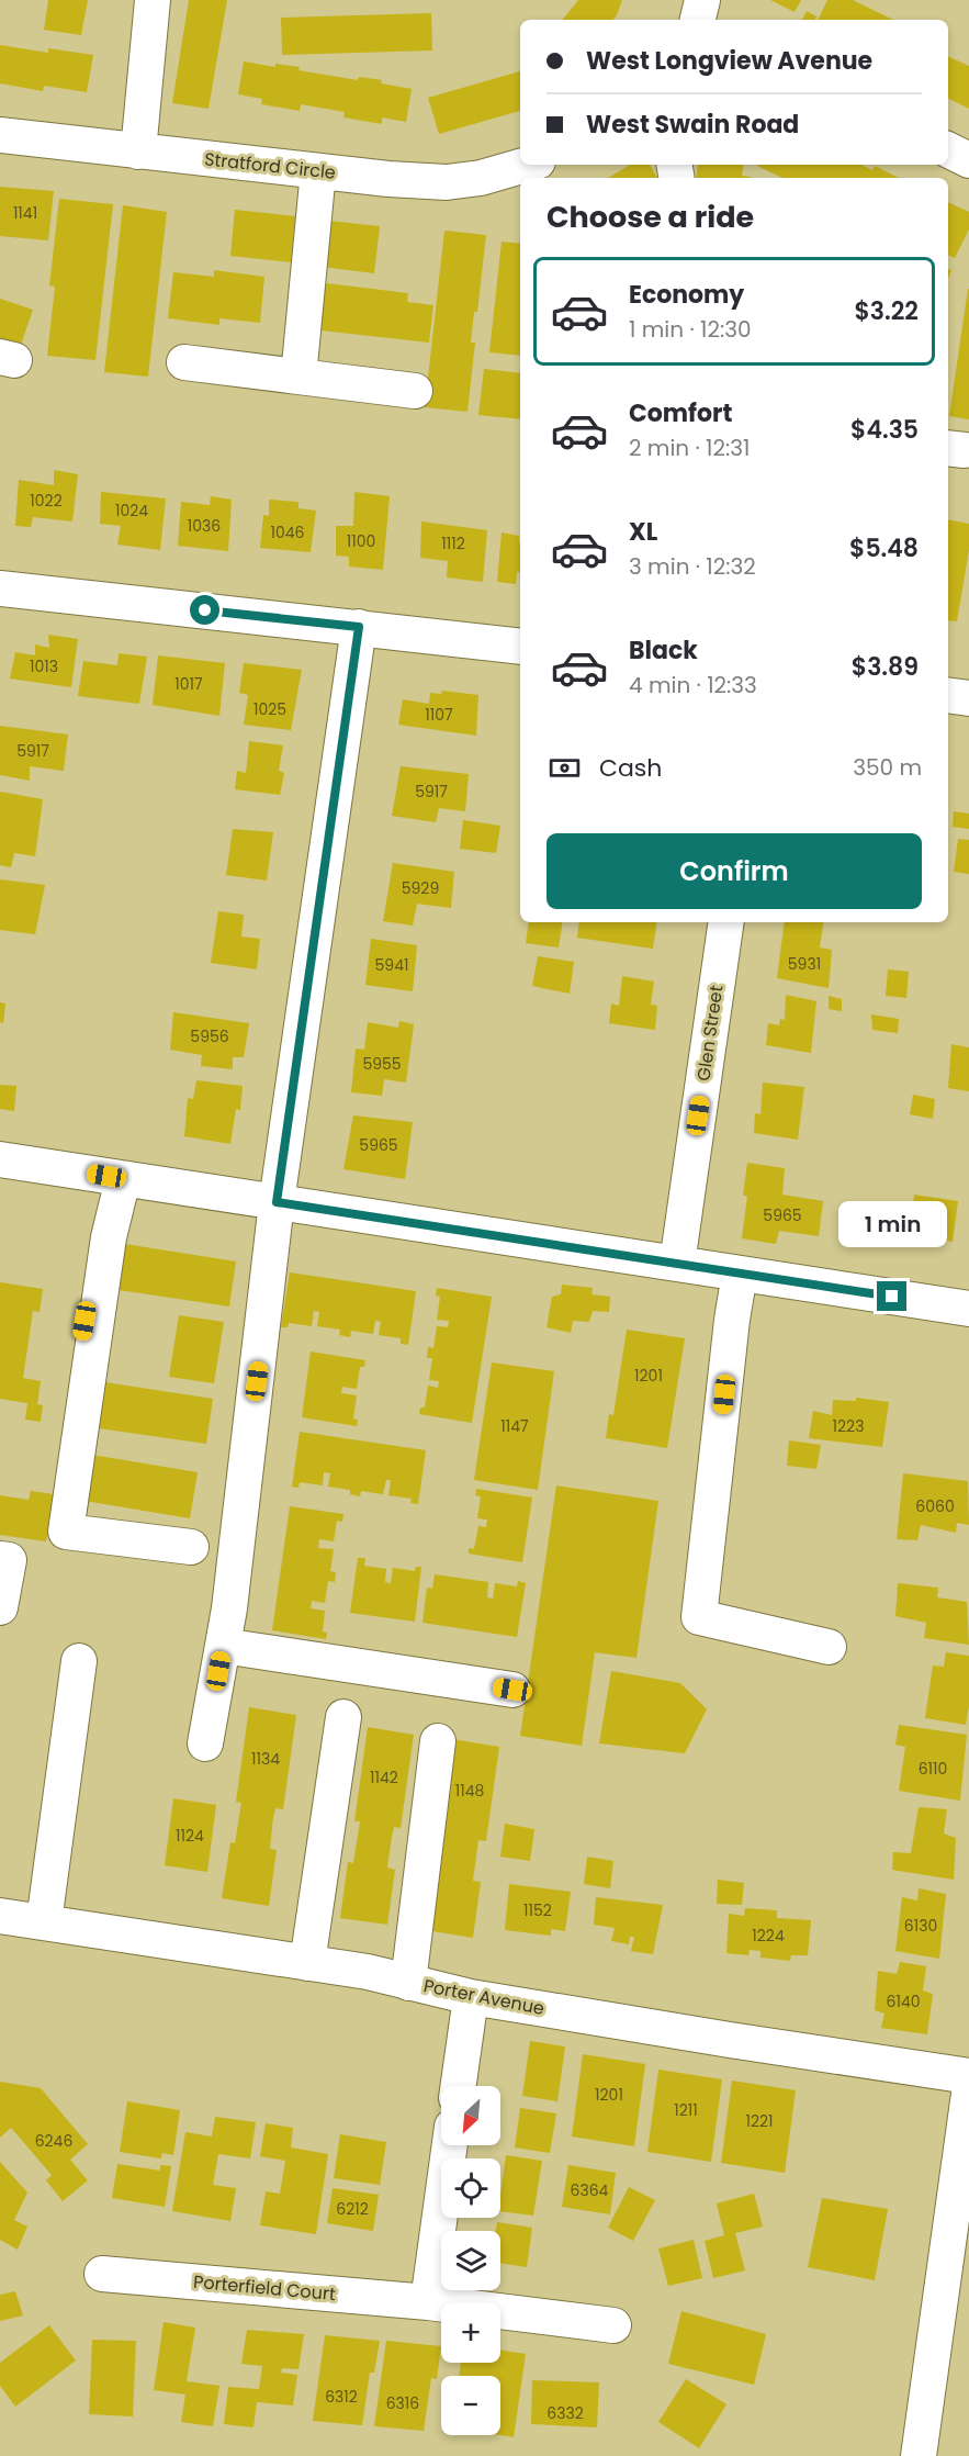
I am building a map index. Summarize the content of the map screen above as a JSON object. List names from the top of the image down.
{
  "streets": {
    "street": [
      "Stratford Circle",
      "Glen Street",
      "Porter Avenue",
      "Porterfield Court"
    ]
  },
  "house_numbers": [
    "1141",
    "1022",
    "1024",
    "1036",
    "1046",
    "1100",
    "1112",
    "1013",
    "1017",
    "1025",
    "1107",
    "5917",
    "5917",
    "5929",
    "5931",
    "5941",
    "5956",
    "5955",
    "5965",
    "5965",
    "1201",
    "1147",
    "1223",
    "6060",
    "1134",
    "6110",
    "1142",
    "1148",
    "1124",
    "1152",
    "6130",
    "1224",
    "6140",
    "1201",
    "1211",
    "1221",
    "6246",
    "6364",
    "6212",
    "6312",
    "6316",
    "6332"
  ],
  "north": "bottom left",
  "page": {
    "banner": ["West Longview Avenue", "West Swain Road"],
    "heading": "Choose a ride",
    "list": [
      {
        "name": "Economy",
        "note": "1 min · 12:30",
        "value": "$3.22"
      },
      {
        "name": "Comfort",
        "note": "2 min · 12:31",
        "value": "$4.35"
      },
      {
        "name": "XL",
        "note": "3 min · 12:32",
        "value": "$5.48"
      },
      {
        "name": "Black",
        "note": "4 min · 12:33",
        "value": "$3.89"
      }
    ],
    "pay": ["Cash", "350 m"],
    "buttons": "Confirm",
    "bubble": "1 min",
    "map_buttons": ["+", "−"]
  }
}
